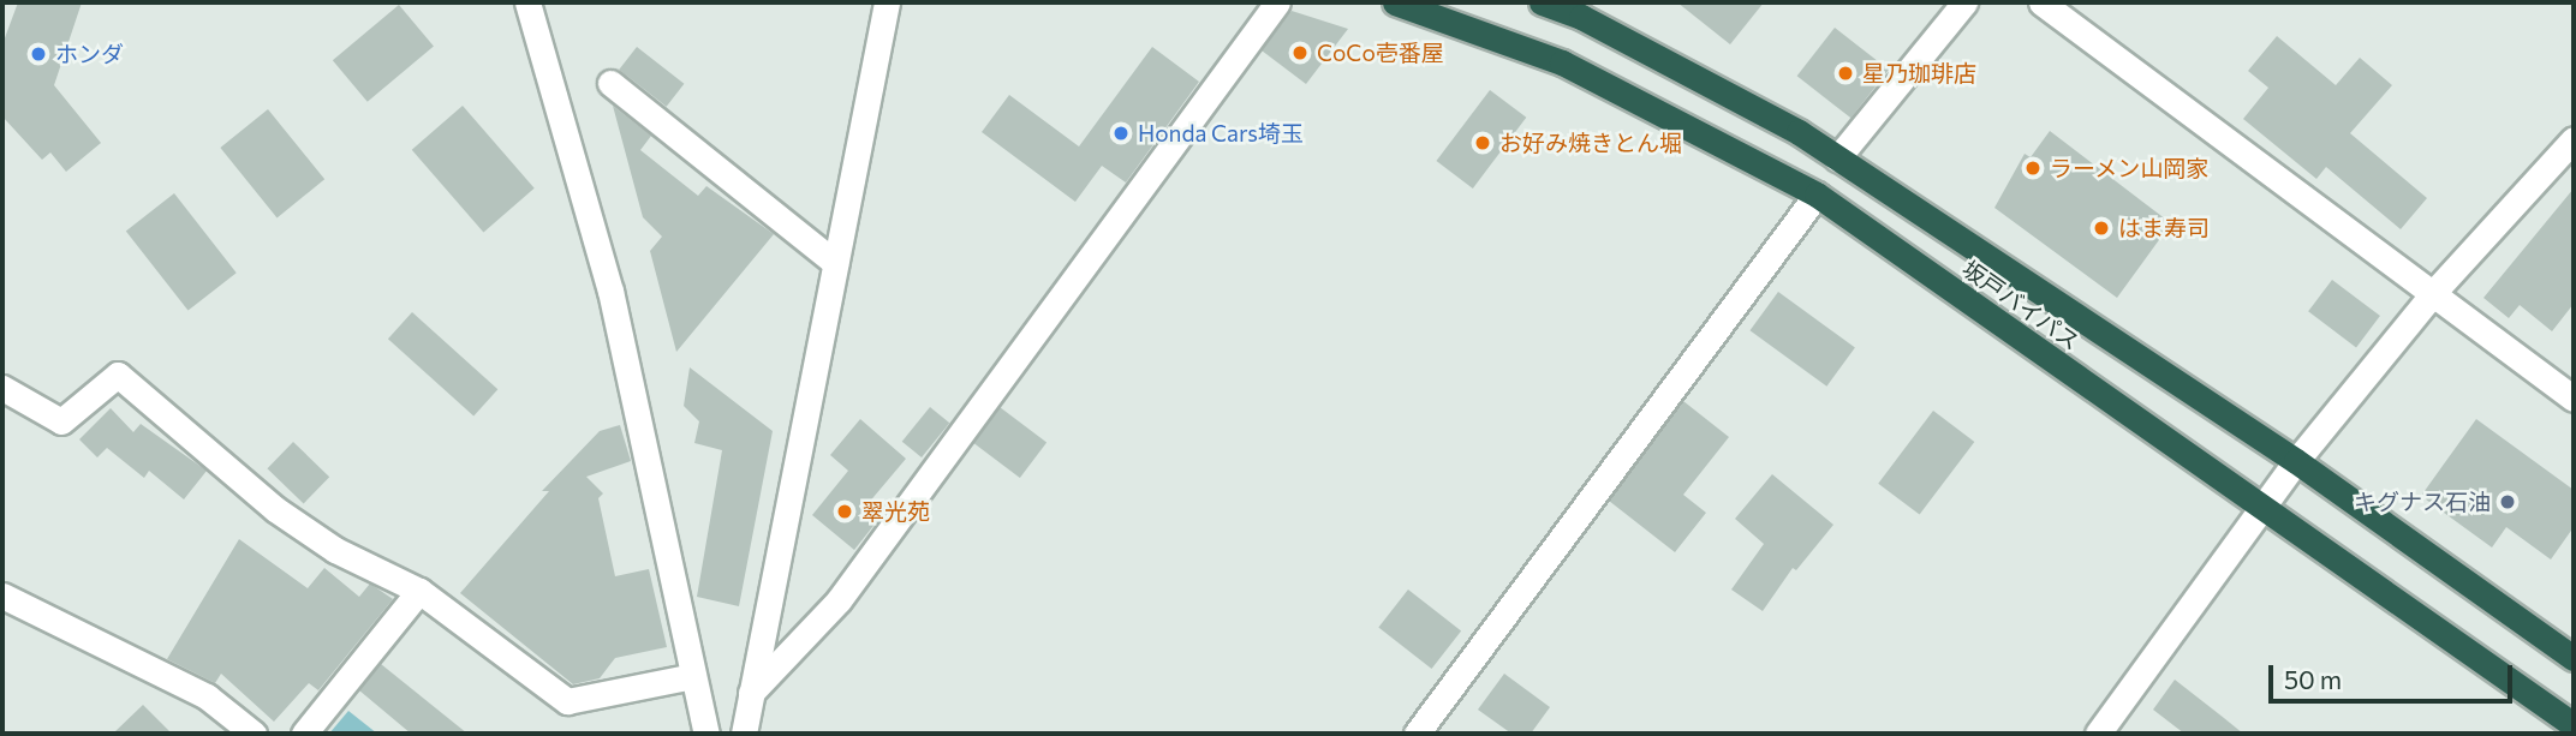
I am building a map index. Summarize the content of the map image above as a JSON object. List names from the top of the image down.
{
  "streets": {
    "highway": ["坂戸バイパス"]
  },
  "places": [
    "CoCo壱番屋",
    "ホンダ",
    "星乃珈琲店",
    "Honda Cars埼玉",
    "お好み焼きとん堀",
    "ラーメン山岡家",
    "はま寿司",
    "キグナス石油",
    "翠光苑"
  ],
  "scale_bar": "50 m"
}
